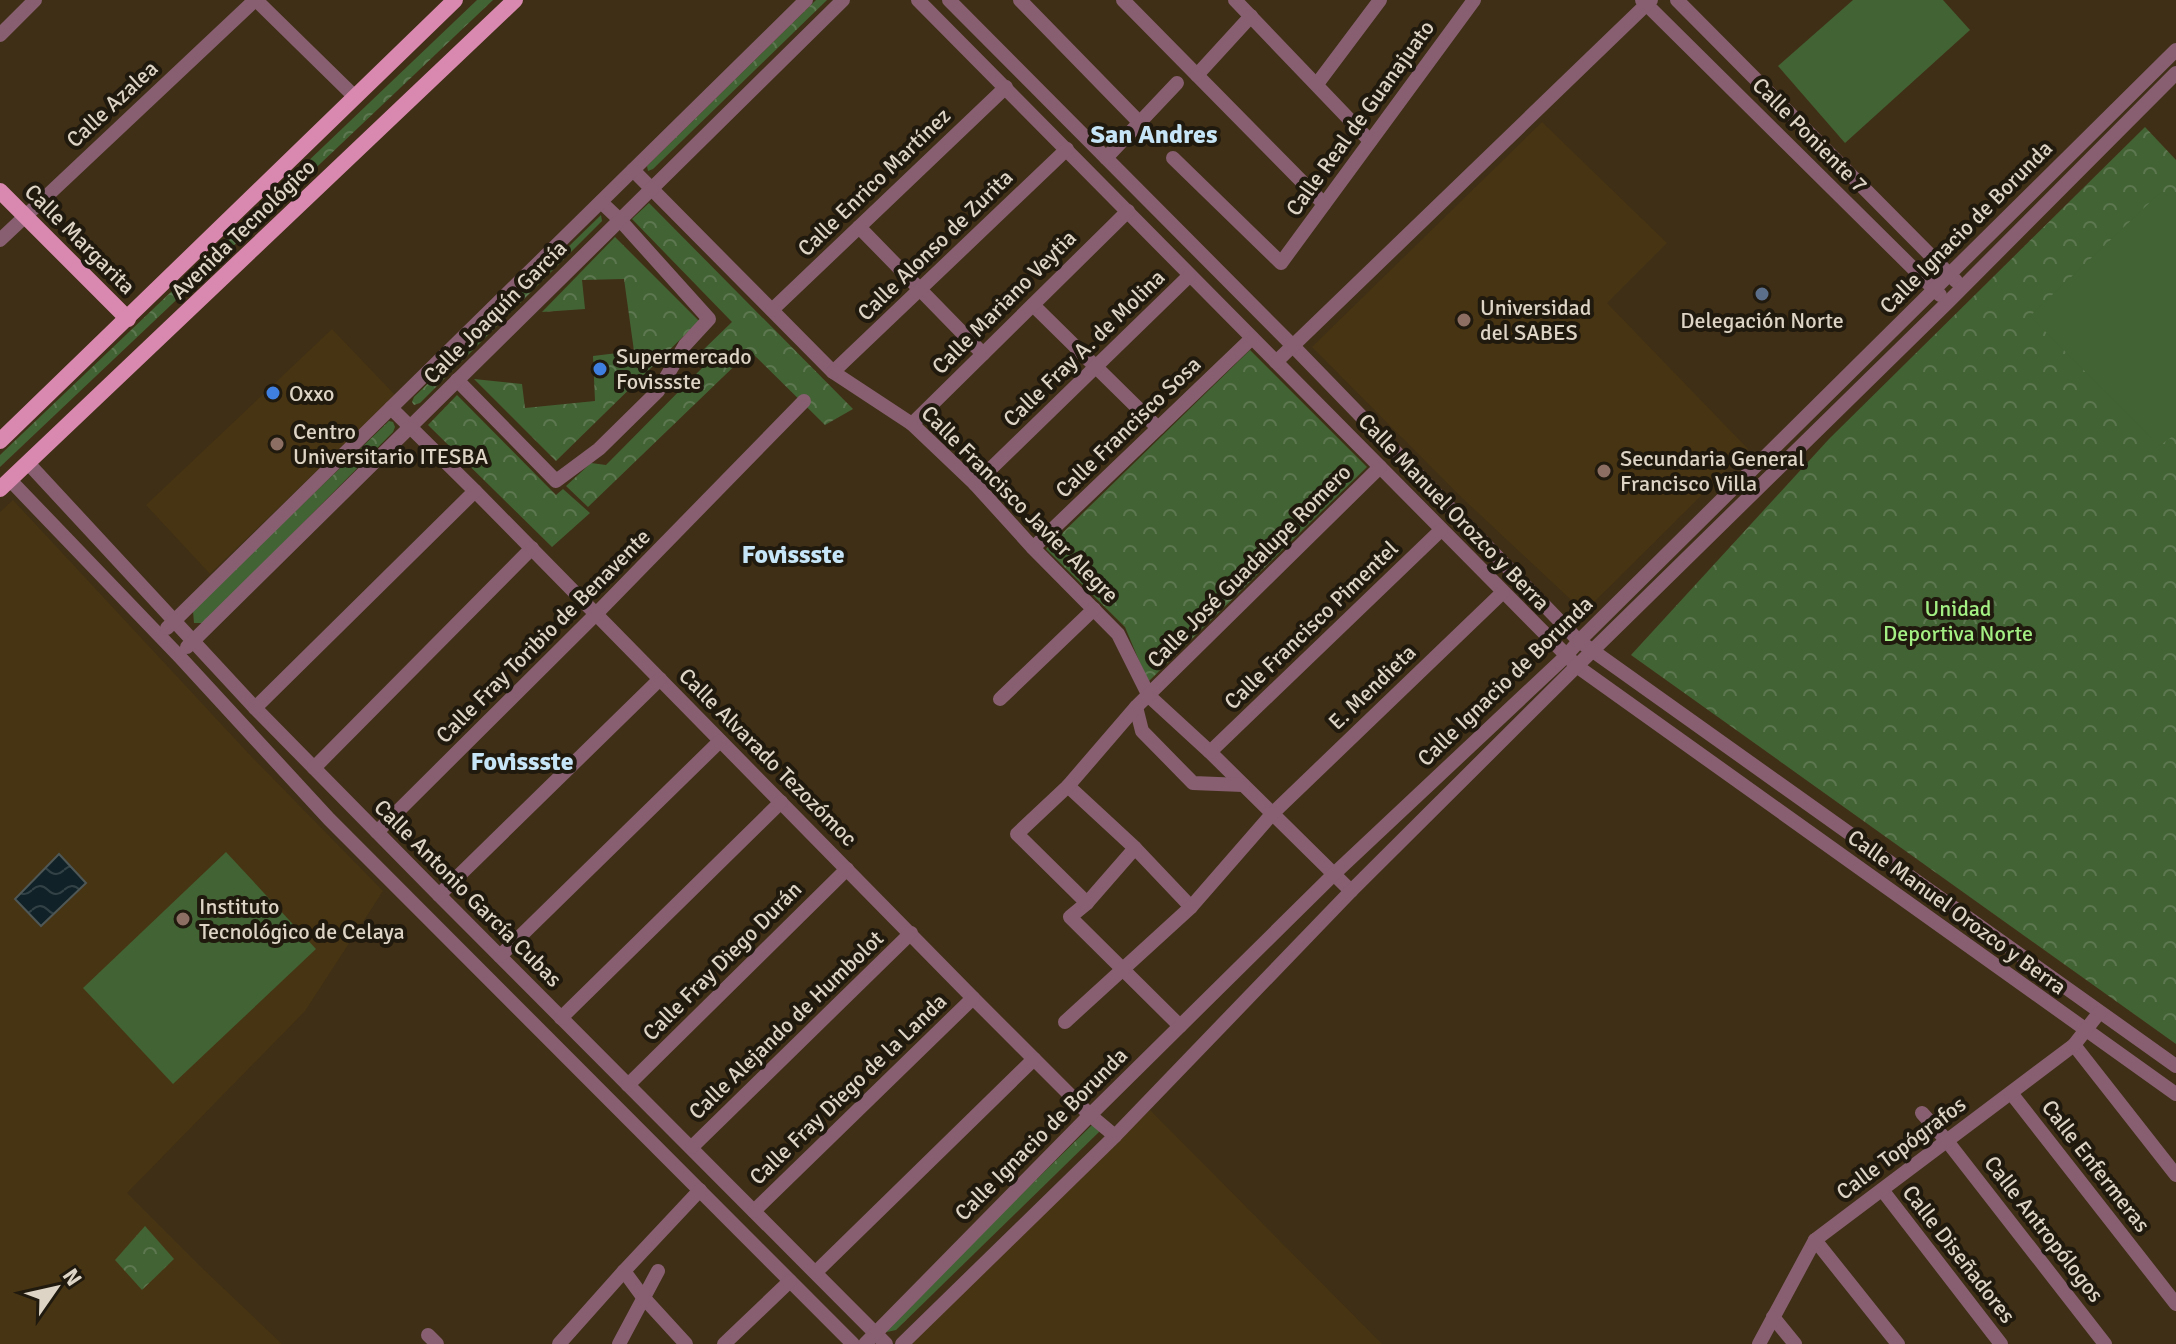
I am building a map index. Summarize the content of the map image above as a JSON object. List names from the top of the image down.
{
  "streets": {
    "main road": ["Avenida Tecnológico", "Calle Margarita"],
    "street": [
      "Calle Azalea",
      "Calle Real de Guanajuato",
      "Calle Poniente 7",
      "Calle Enrico Martínez",
      "Calle Ignacio de Borunda",
      "Calle Alonso de Zurita",
      "Calle Mariano Veytia",
      "Calle Joaquín García",
      "Calle Fray A. de Molina",
      "Calle Francisco Sosa",
      "Calle Francisco Javier Alegre",
      "Calle Manuel Orozco y Berra",
      "Calle José Guadalupe Romero",
      "Calle Francisco Pimentel",
      "Calle Fray Toribio de Benavente",
      "E. Mendieta",
      "Calle Alvarado Tezozómoc",
      "Calle Antonio García Cubas",
      "Calle Fray Diego Durán",
      "Calle Alejando de Humbolot",
      "Calle Fray Diego de la Landa",
      "Calle Topógrafos",
      "Calle Enfermeras",
      "Calle Antropólogos",
      "Calle Diseñadores"
    ]
  },
  "crossings": [
    ["Calle Azalea", "Calle Margarita"],
    ["Calle Poniente 7", "Calle Ignacio de Borunda"],
    ["Calle Enrico Martínez", "Calle Francisco Javier Alegre"],
    ["Calle Enrico Martínez", "Calle Manuel Orozco y Berra"],
    ["Calle Ignacio de Borunda", "Calle Francisco Javier Alegre"],
    ["Calle Ignacio de Borunda", "Calle Manuel Orozco y Berra"],
    ["Calle Ignacio de Borunda", "Calle Alvarado Tezozómoc"],
    ["Calle Ignacio de Borunda", "Calle Antonio García Cubas"],
    ["Avenida Tecnológico", "Calle Margarita"],
    ["Avenida Tecnológico", "Calle Antonio García Cubas"],
    ["Calle Alonso de Zurita", "Calle Francisco Javier Alegre"],
    ["Calle Alonso de Zurita", "Calle Manuel Orozco y Berra"],
    ["Calle Mariano Veytia", "Calle Francisco Javier Alegre"],
    ["Calle Mariano Veytia", "Calle Manuel Orozco y Berra"],
    ["Calle Joaquín García", "Calle Francisco Javier Alegre"],
    ["Calle Joaquín García", "Calle Alvarado Tezozómoc"],
    ["Calle Joaquín García", "Calle Antonio García Cubas"],
    ["Calle Fray A. de Molina", "Calle Francisco Javier Alegre"],
    ["Calle Fray A. de Molina", "Calle Manuel Orozco y Berra"],
    ["Calle Francisco Sosa", "Calle Francisco Javier Alegre"],
    ["Calle Francisco Sosa", "Calle Manuel Orozco y Berra"],
    ["Calle Francisco Javier Alegre", "Calle José Guadalupe Romero"],
    ["Calle Francisco Javier Alegre", "Calle Francisco Pimentel"],
    ["Calle Francisco Javier Alegre", "E. Mendieta"],
    ["Calle Manuel Orozco y Berra", "Calle José Guadalupe Romero"],
    ["Calle Manuel Orozco y Berra", "Calle Francisco Pimentel"],
    ["Calle Manuel Orozco y Berra", "E. Mendieta"],
    ["Calle Manuel Orozco y Berra", "Calle Topógrafos"],
    ["Calle Fray Toribio de Benavente", "Calle Alvarado Tezozómoc"],
    ["Calle Fray Toribio de Benavente", "Calle Antonio García Cubas"],
    ["Calle Alvarado Tezozómoc", "Calle Fray Diego Durán"],
    ["Calle Alvarado Tezozómoc", "Calle Alejando de Humbolot"],
    ["Calle Alvarado Tezozómoc", "Calle Fray Diego de la Landa"],
    ["Calle Antonio García Cubas", "Calle Fray Diego Durán"],
    ["Calle Antonio García Cubas", "Calle Alejando de Humbolot"],
    ["Calle Antonio García Cubas", "Calle Fray Diego de la Landa"],
    ["Calle Topógrafos", "Calle Enfermeras"],
    ["Calle Topógrafos", "Calle Antropólogos"],
    ["Calle Topógrafos", "Calle Diseñadores"]
  ],
  "districts": ["San Andres", "Fovissste", "Fovissste"],
  "parks": ["Unidad Deportiva Norte"],
  "places": [
    "Delegación Norte",
    "Universidad del SABES",
    "Supermercado Fovissste",
    "Oxxo",
    "Centro Universitario ITESBA",
    "Secundaria General Francisco Villa",
    "Instituto Tecnológico de Celaya"
  ],
  "north": "top right"
}
